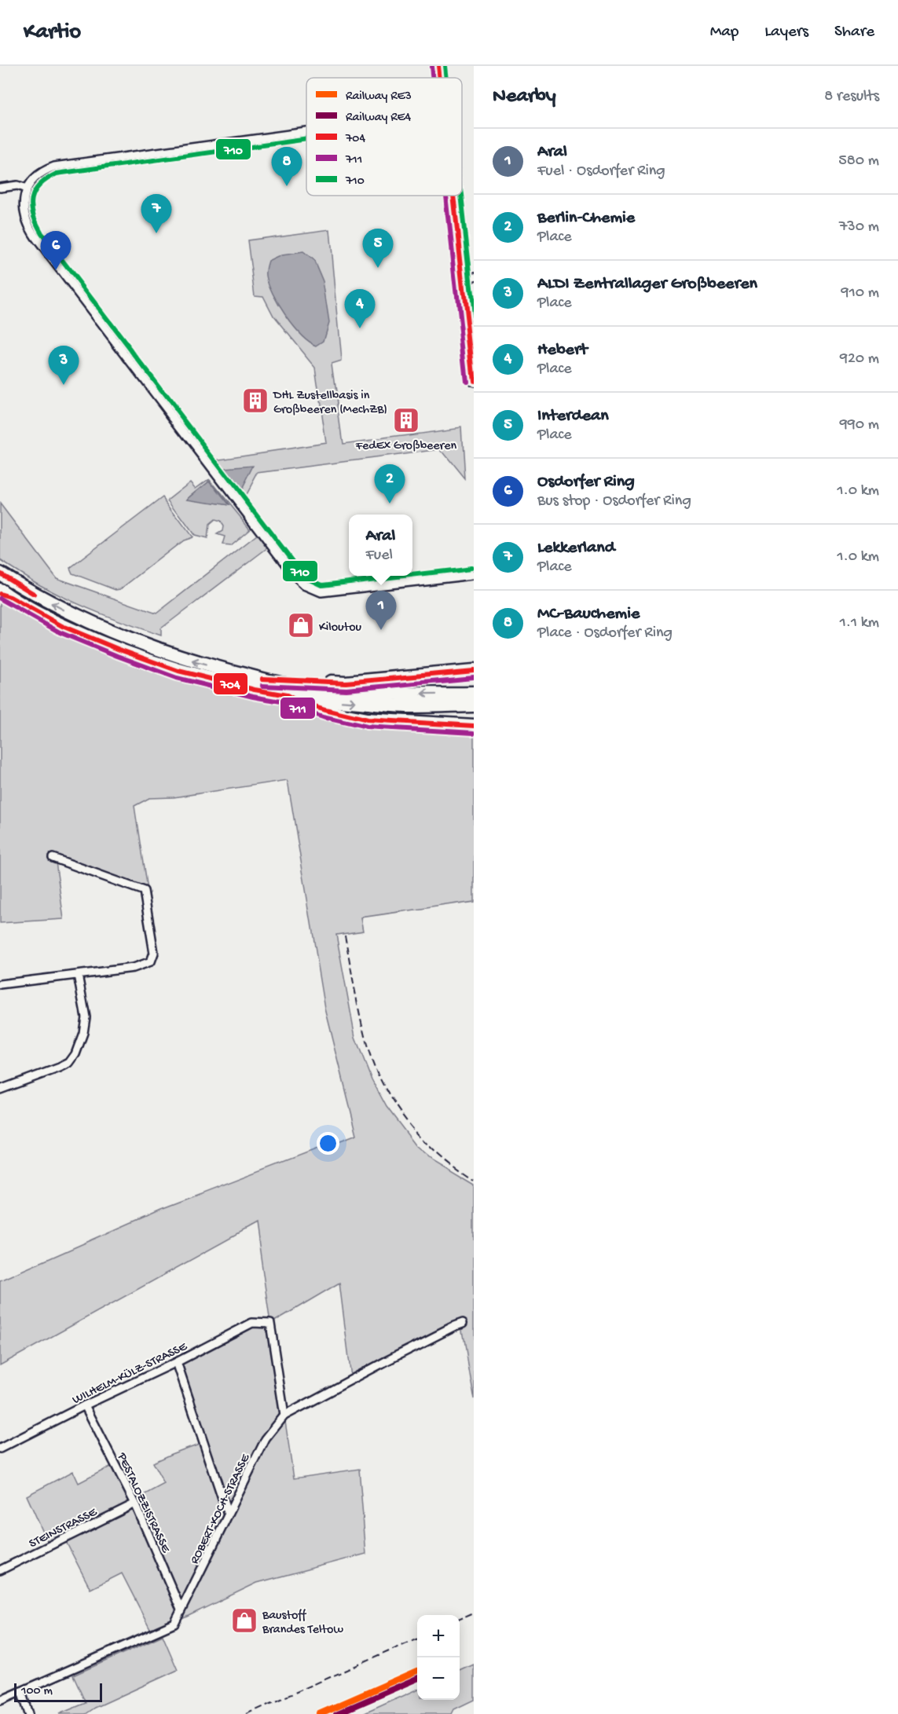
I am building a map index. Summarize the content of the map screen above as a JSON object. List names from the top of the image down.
{
  "streets": {
    "street": [
      "WILHELM-KÜLZ-STRASSE",
      "PESTALOZZISTRASSE",
      "ROBERT-KOCH-STRASSE",
      "STEINSTRASSE"
    ]
  },
  "crossings": [
    ["WILHELM-KÜLZ-STRASSE", "PESTALOZZISTRASSE"],
    ["WILHELM-KÜLZ-STRASSE", "ROBERT-KOCH-STRASSE"],
    ["PESTALOZZISTRASSE", "ROBERT-KOCH-STRASSE"],
    ["PESTALOZZISTRASSE", "STEINSTRASSE"]
  ],
  "places": {
    "building": ["DHL Zustellbasis in Großbeeren (MechZB)", "FedEx Großbeeren"],
    "shop": ["Kiloutou", "Baustoff Brandes Teltow"]
  },
  "lines": [
    "transit line 704",
    "transit line 710",
    "transit line 711",
    "rail line RE3",
    "rail line RE4"
  ],
  "legend": [
    "Railway RE3",
    "Railway RE4",
    "704",
    "711",
    "710"
  ],
  "scale_bar": "100 m",
  "page": {
    "header": "Kartio",
    "nav": ["Map", "Layers", "Share"],
    "heading": ["Nearby", "8 results"],
    "list": [
      {
        "mark": "1",
        "name": "Aral",
        "note": "Fuel · Osdorfer Ring",
        "value": "580 m"
      },
      {
        "mark": "2",
        "name": "Berlin-Chemie",
        "note": "Place",
        "value": "730 m"
      },
      {
        "mark": "3",
        "name": "ALDI Zentrallager Großbeeren",
        "note": "Place",
        "value": "910 m"
      },
      {
        "mark": "4",
        "name": "Hebert",
        "note": "Place",
        "value": "920 m"
      },
      {
        "mark": "5",
        "name": "Interdean",
        "note": "Place",
        "value": "990 m"
      },
      {
        "mark": "6",
        "name": "Osdorfer Ring",
        "note": "Bus stop · Osdorfer Ring",
        "value": "1.0 km"
      },
      {
        "mark": "7",
        "name": "Lekkerland",
        "note": "Place",
        "value": "1.0 km"
      },
      {
        "mark": "8",
        "name": "MC-Bauchemie",
        "note": "Place · Osdorfer Ring",
        "value": "1.1 km"
      }
    ],
    "pins": [
      "8",
      "7",
      "5",
      "6",
      "4",
      "3",
      "2",
      "1"
    ],
    "popup": ["Aral", "Fuel"],
    "map_buttons": ["+", "−"],
    "scale": "100 m"
  }
}
